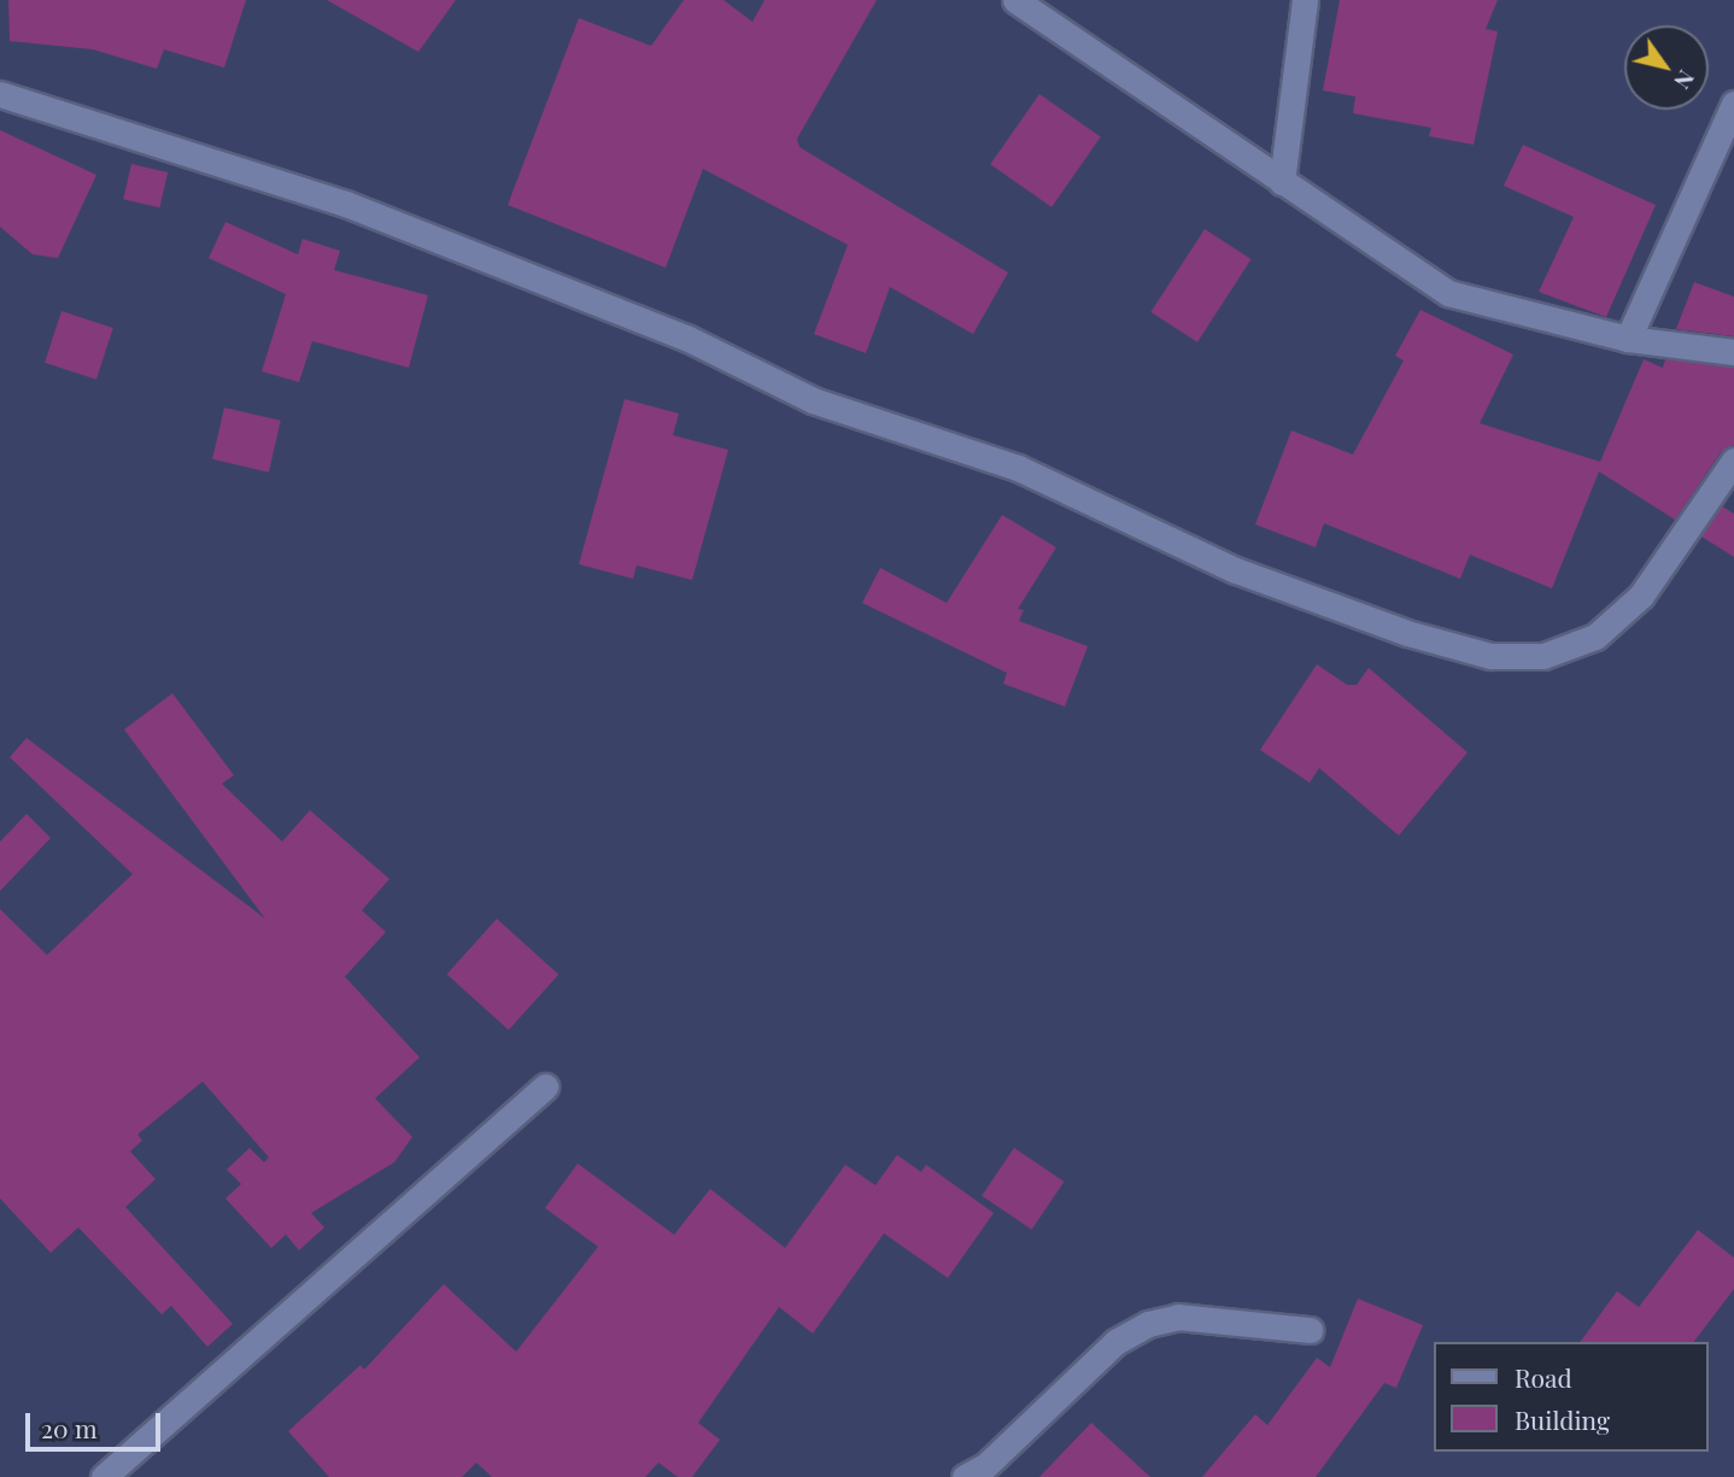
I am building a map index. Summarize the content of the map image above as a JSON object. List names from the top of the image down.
{
  "legend": ["Road", "Building"],
  "scale_bar": "20 m",
  "north": "bottom right"
}
